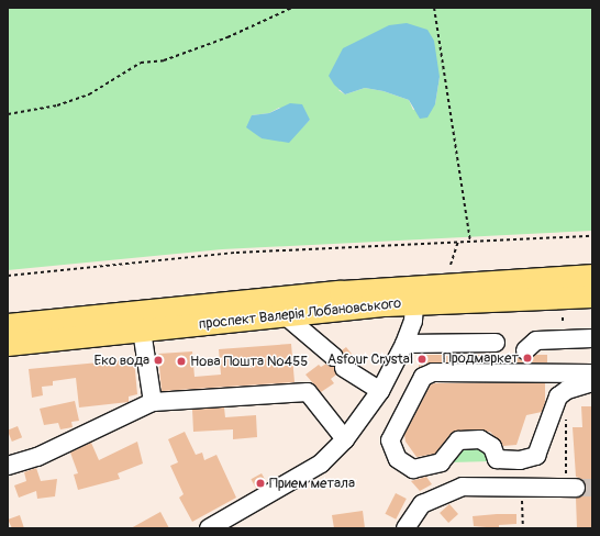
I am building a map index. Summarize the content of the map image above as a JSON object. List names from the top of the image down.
{
  "streets": {
    "main road": ["проспект Валерія Лобановського"]
  },
  "places": [
    "Продмаркет",
    "Asfour Crystal",
    "Еко вода",
    "Нова Пошта №455",
    "Прием метала"
  ]
}
